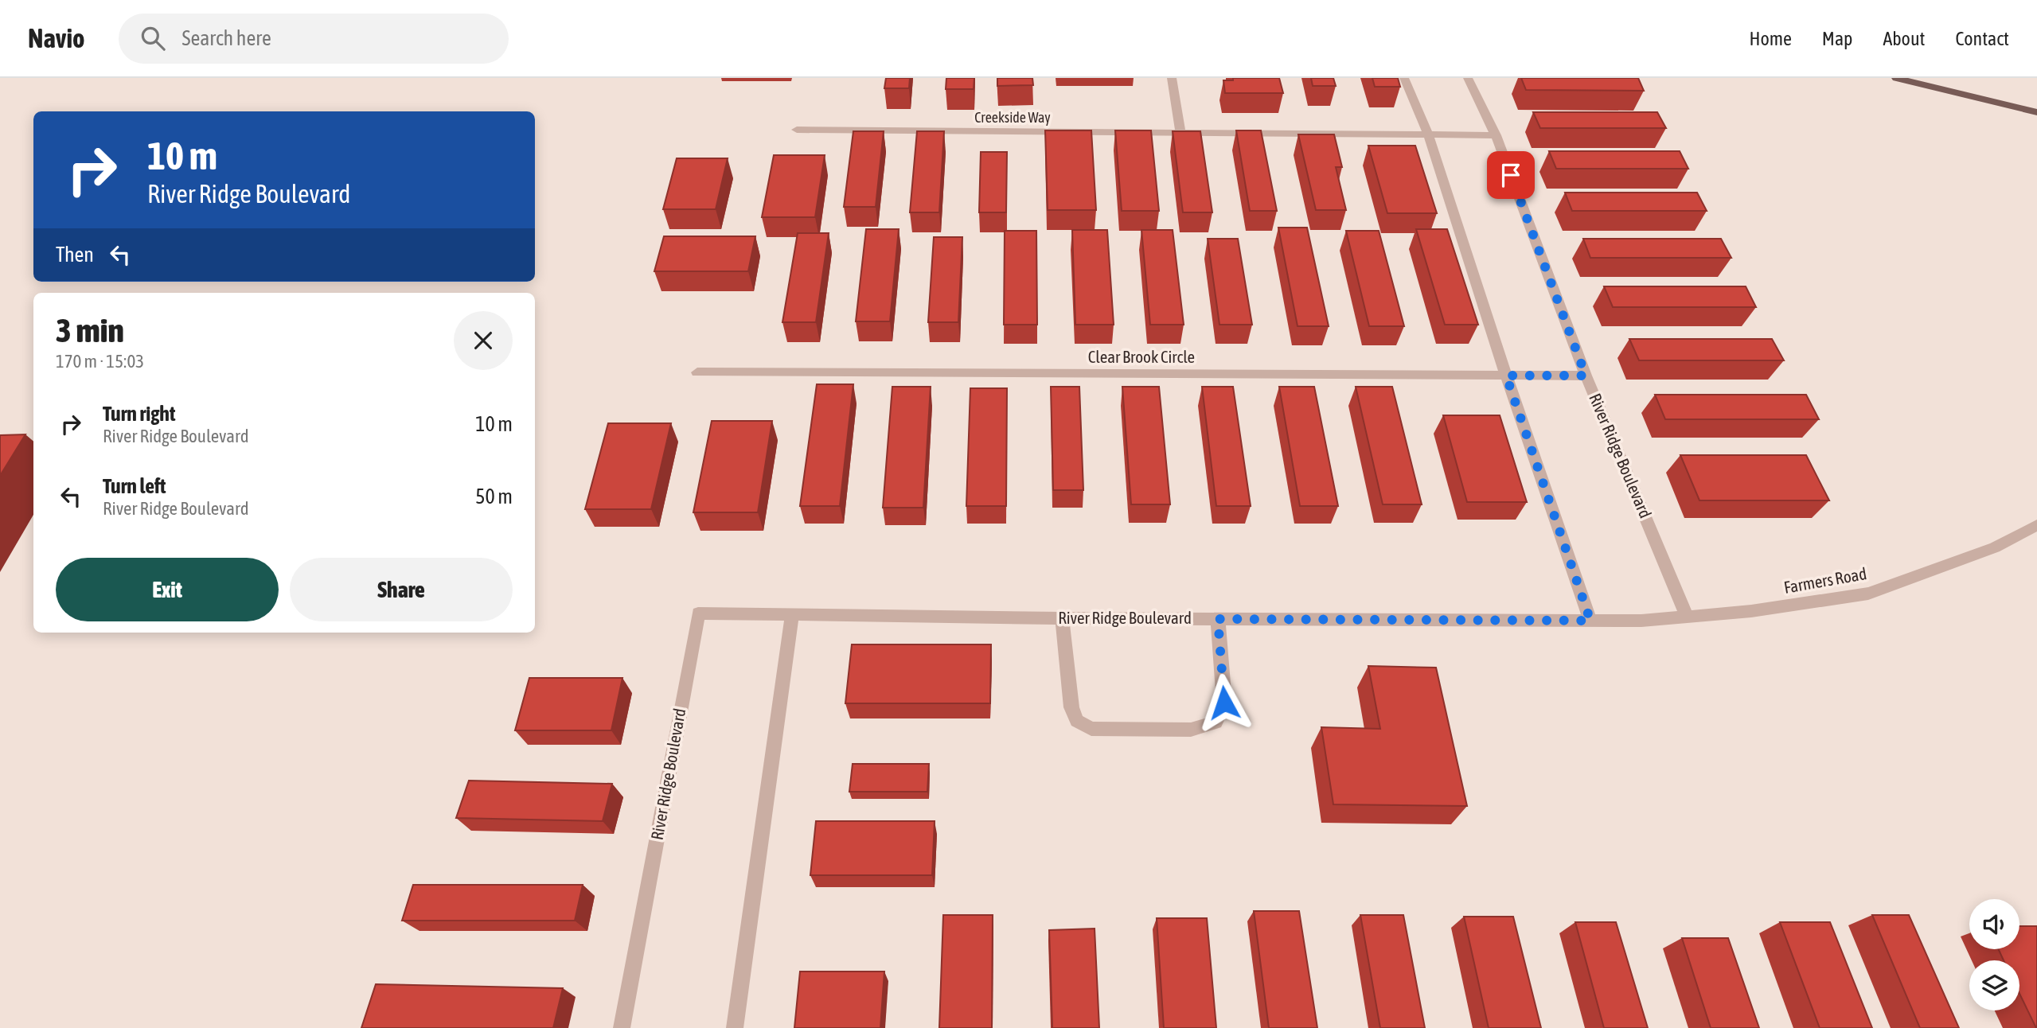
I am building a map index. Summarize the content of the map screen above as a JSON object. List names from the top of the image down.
{
  "streets": {
    "street": [
      "Creekside Way",
      "Clear Brook Circle",
      "River Ridge Boulevard",
      "Farmers Road"
    ]
  },
  "crossings": [
    ["Creekside Way", "River Ridge Boulevard"],
    ["Clear Brook Circle", "River Ridge Boulevard"],
    ["River Ridge Boulevard", "Farmers Road"]
  ],
  "page": {
    "header": "Navio",
    "search": "Search here",
    "nav": [
      "Home",
      "Map",
      "About",
      "Contact"
    ],
    "turn": ["10 m", "River Ridge Boulevard"],
    "then": "Then",
    "heading": ["3 min", "170 m · 15:03"],
    "list": [
      {
        "name": "Turn right",
        "note": "River Ridge Boulevard",
        "value": "10 m"
      },
      {
        "name": "Turn left",
        "note": "River Ridge Boulevard",
        "value": "50 m"
      }
    ],
    "buttons": ["Exit", "Share"]
  }
}
